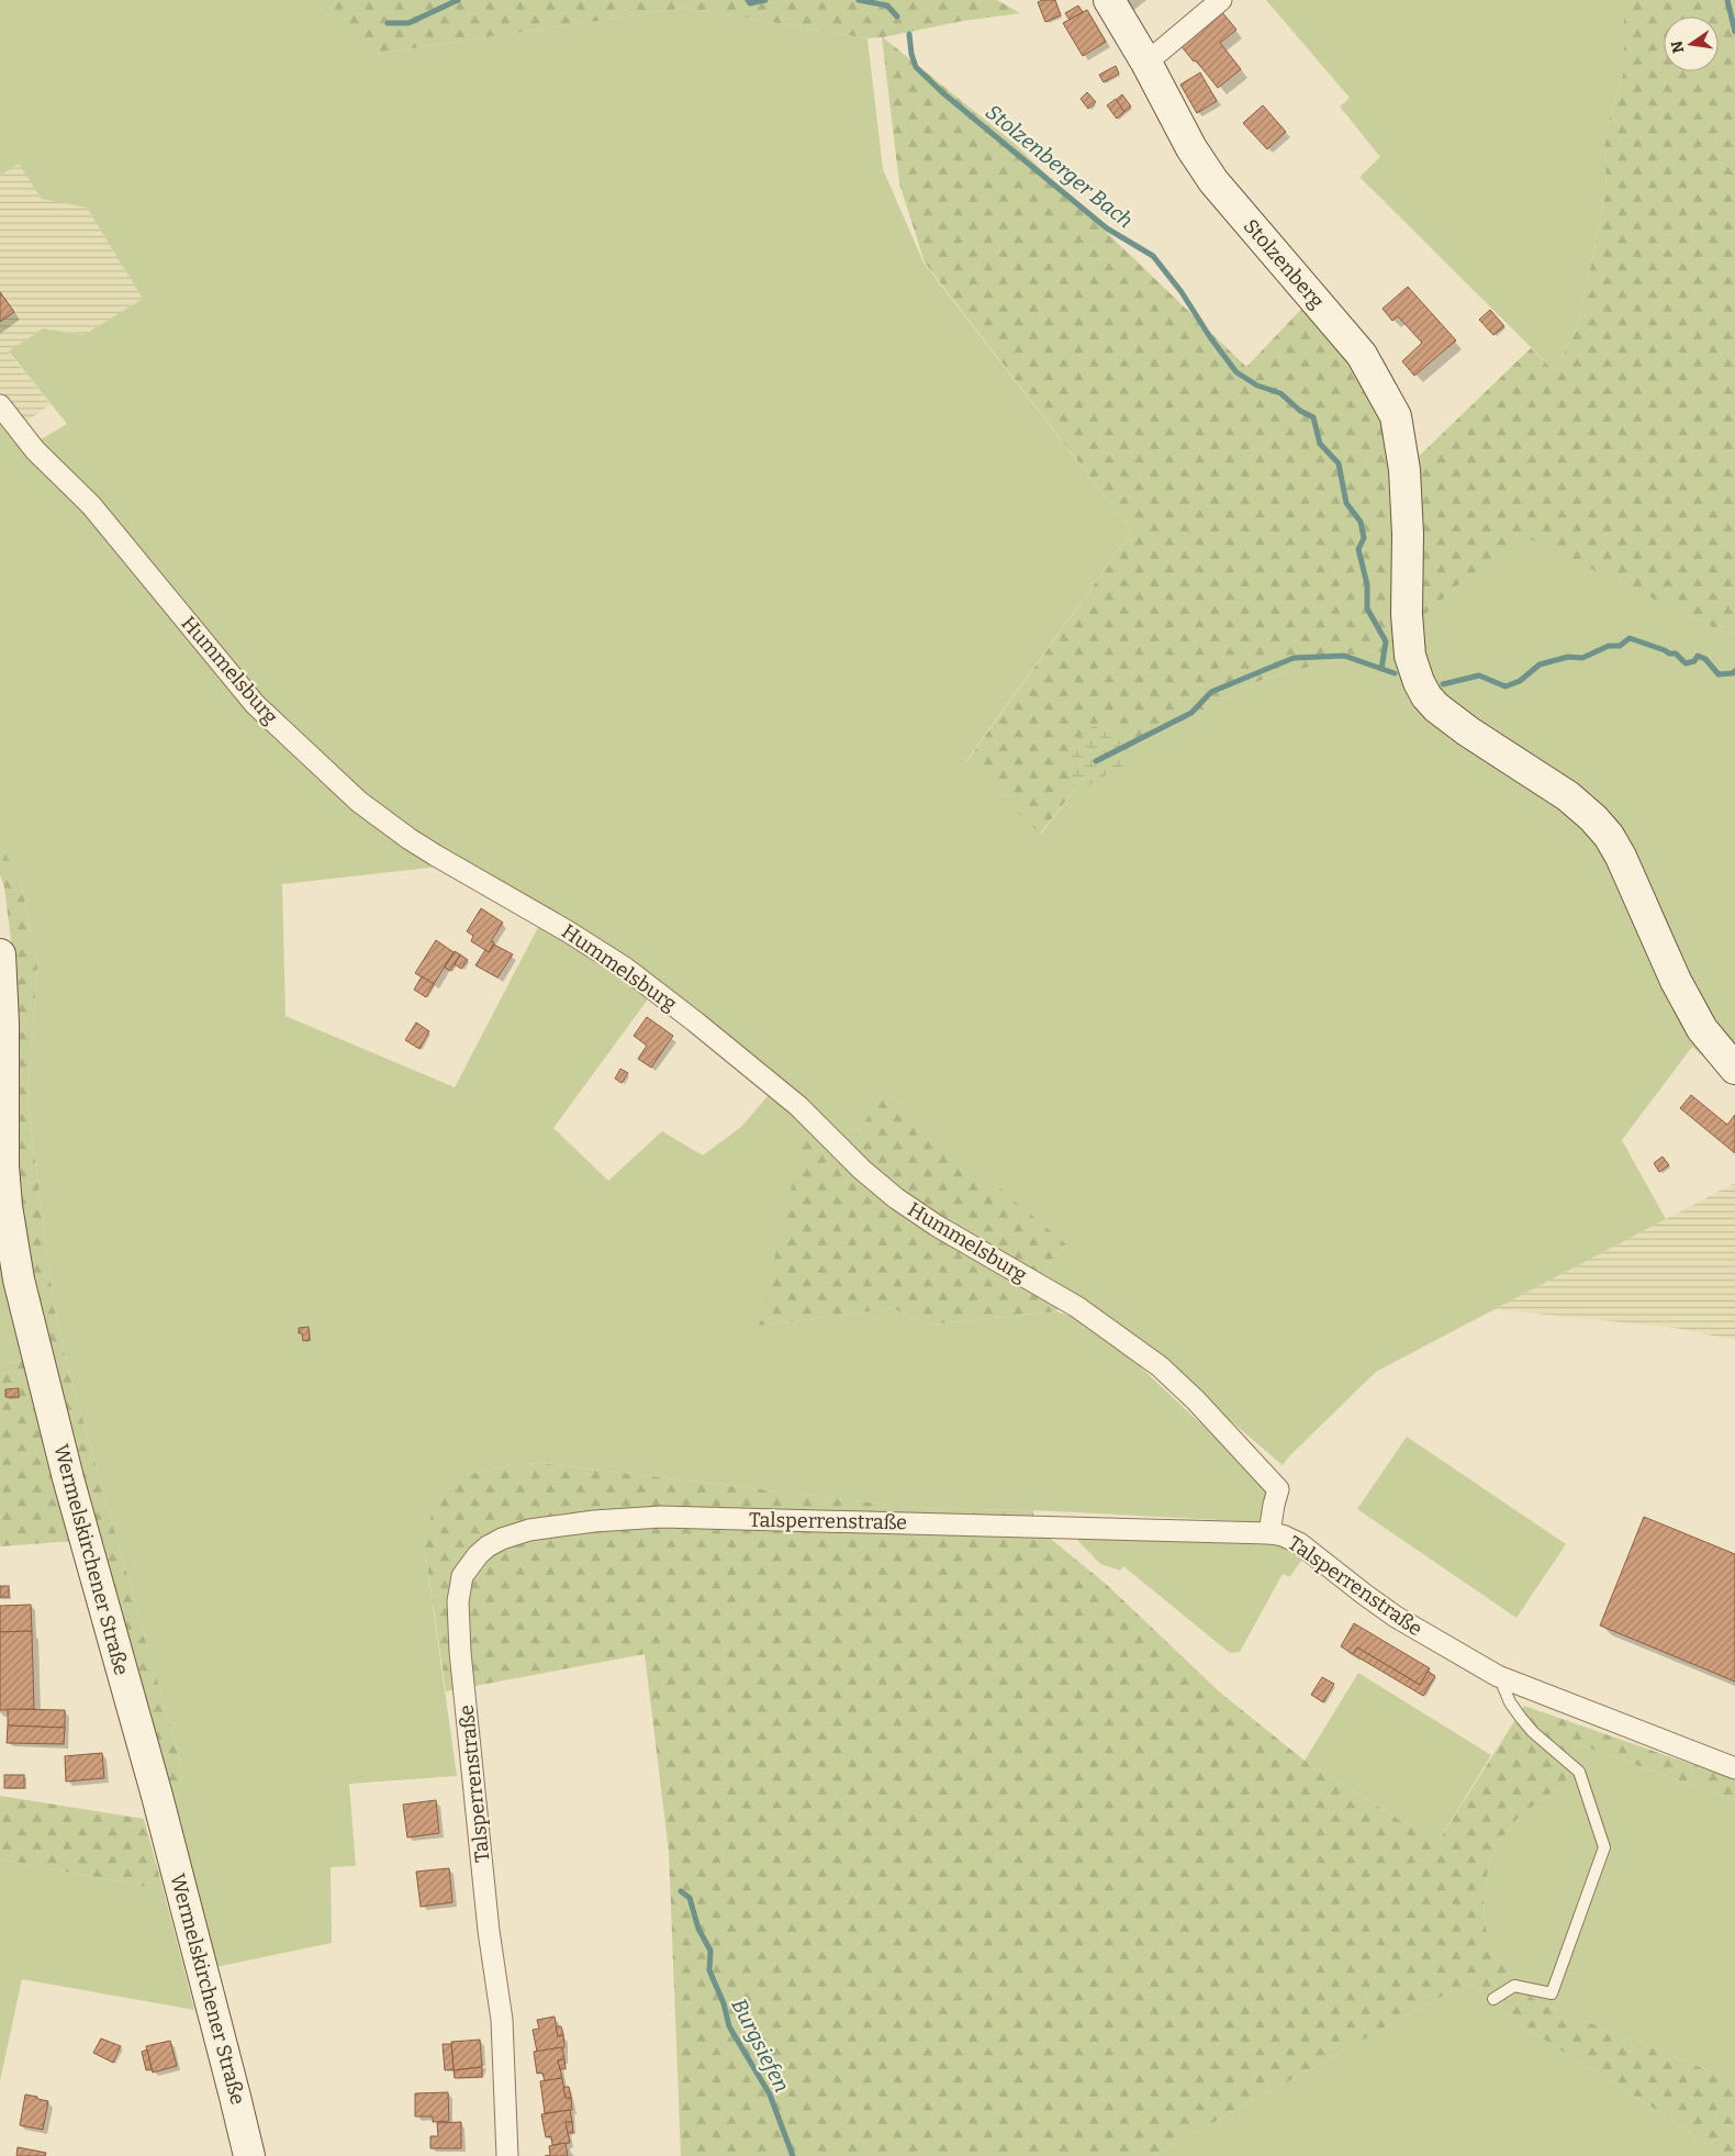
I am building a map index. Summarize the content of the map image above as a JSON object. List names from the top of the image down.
{
  "streets": {
    "street": [
      "Stolzenberg",
      "Hummelsburg",
      "Talsperrenstraße",
      "Wermelskirchener Straße"
    ]
  },
  "crossings": [
    ["Hummelsburg", "Talsperrenstraße"]
  ],
  "water": ["Stolzenberger Bach", "Burgsiefen"],
  "north": "left"
}
